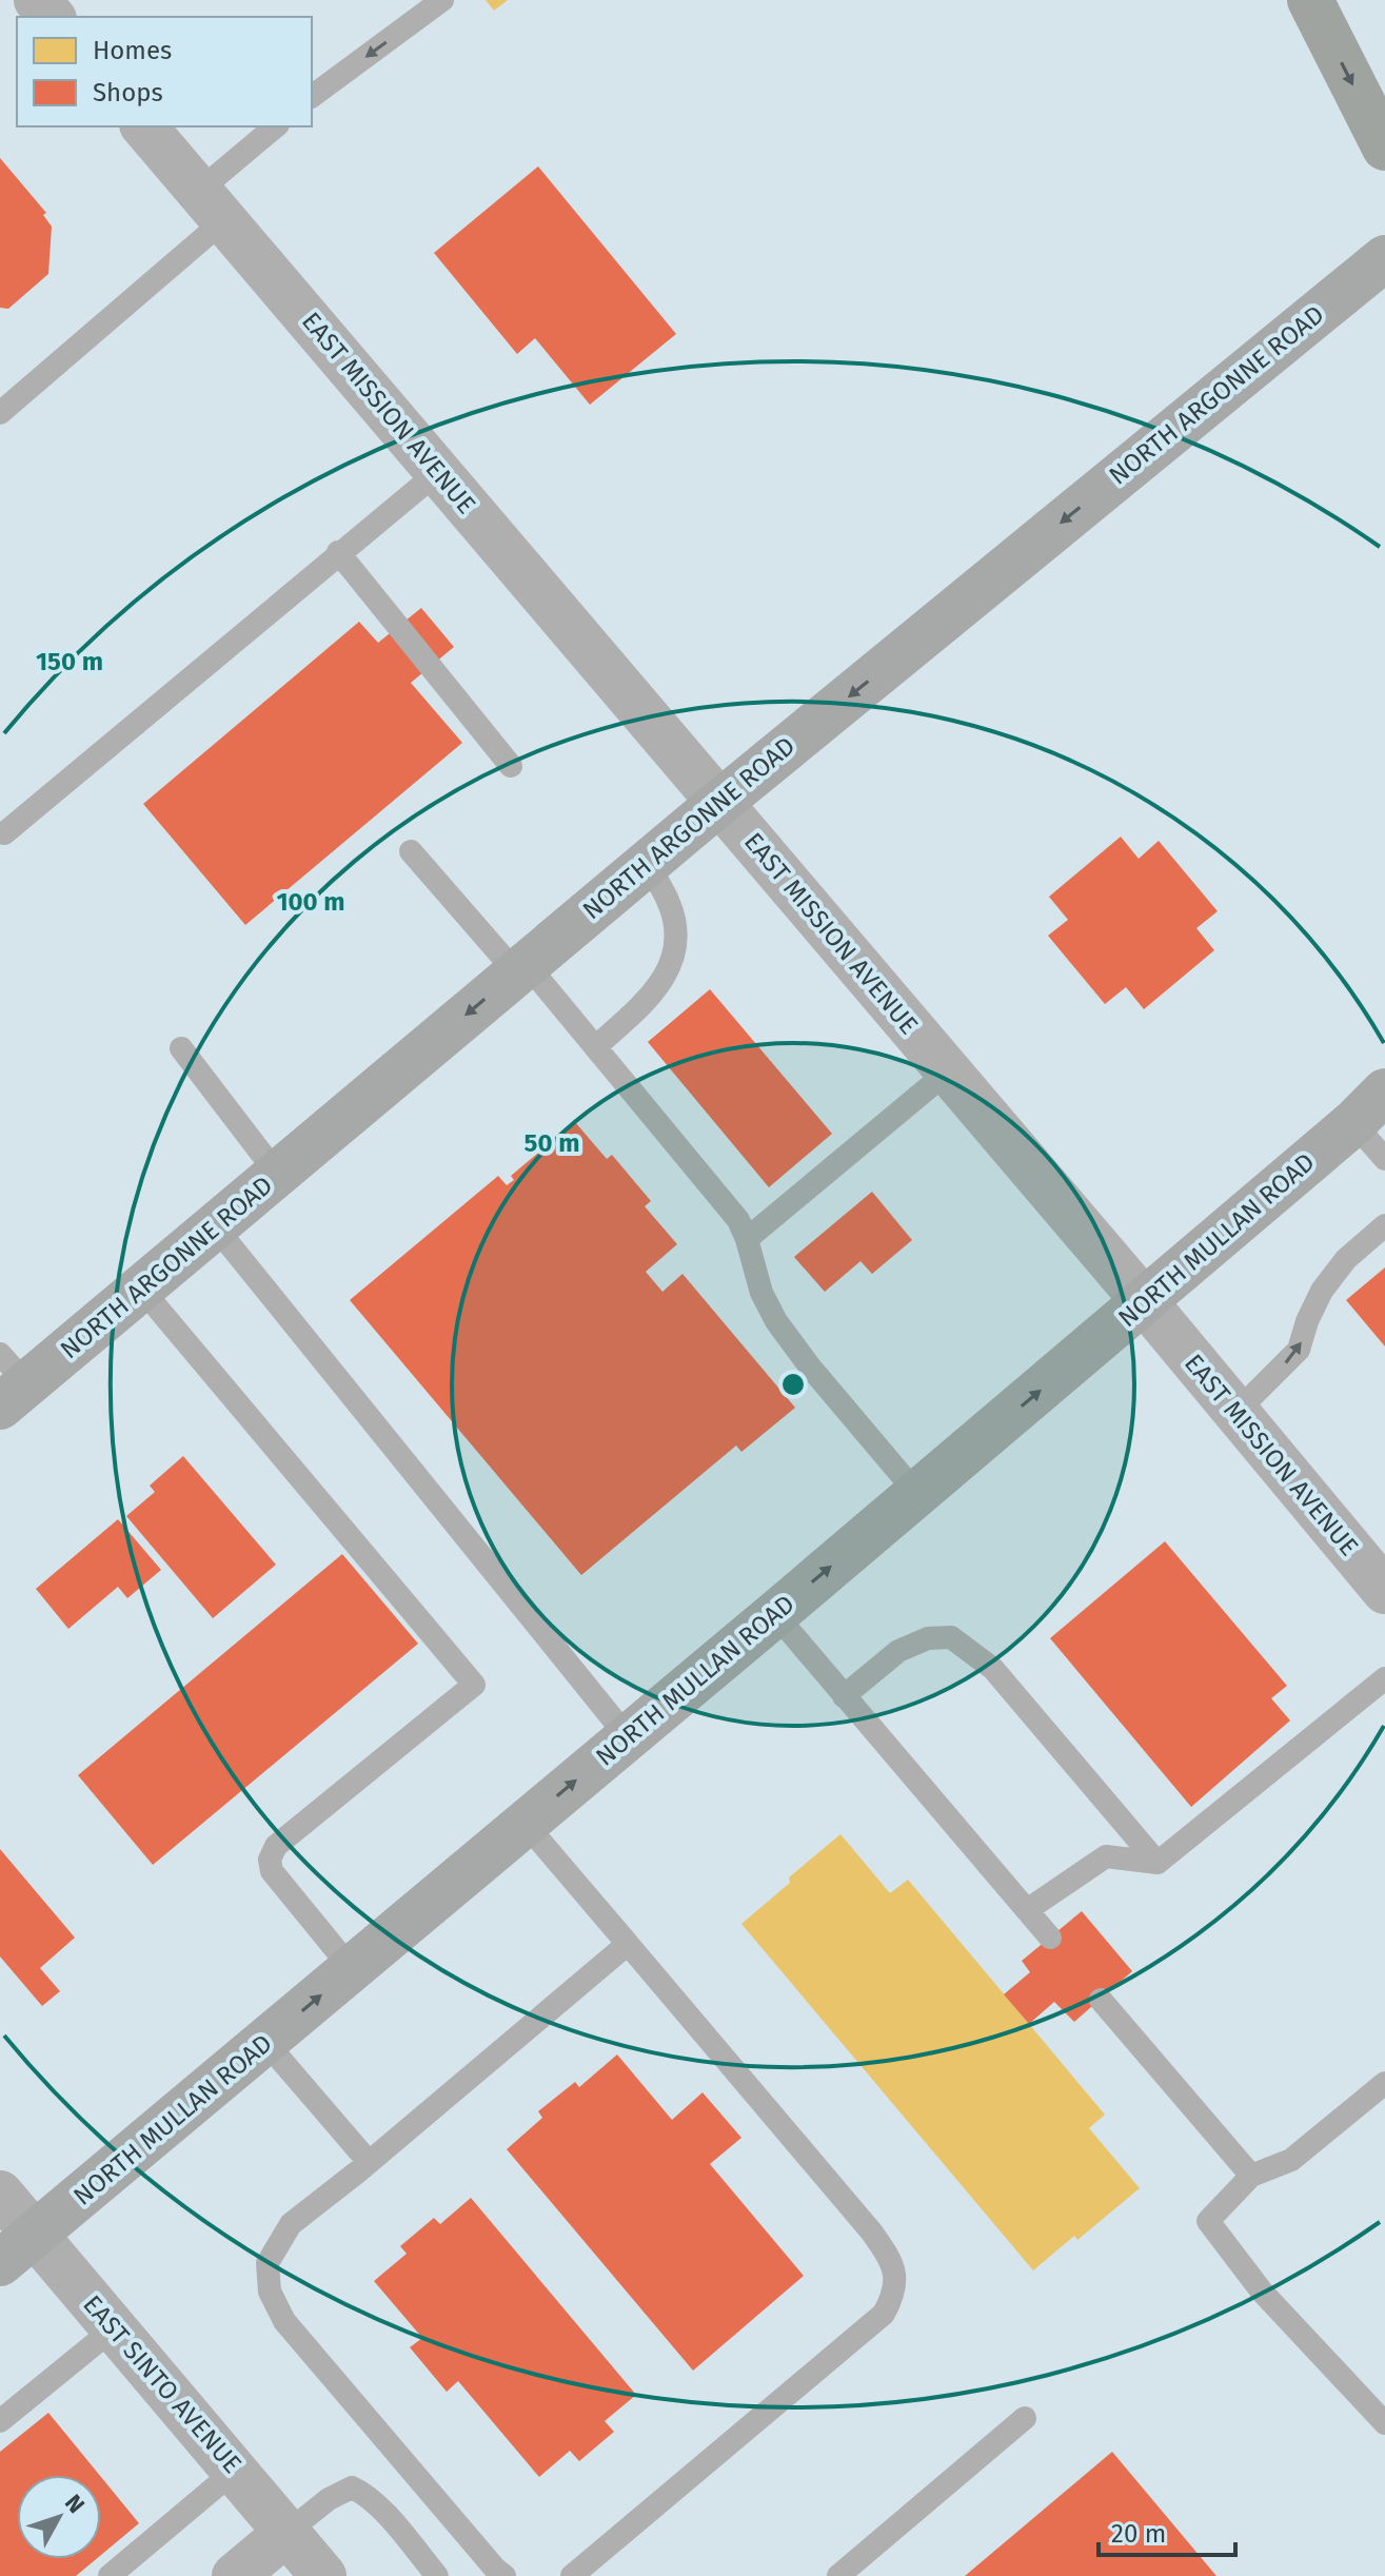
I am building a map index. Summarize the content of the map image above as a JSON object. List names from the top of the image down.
{
  "streets": {
    "main road": ["NORTH ARGONNE ROAD", "NORTH MULLAN ROAD"],
    "street": ["EAST MISSION AVENUE", "EAST SINTO AVENUE"]
  },
  "crossings": [
    ["NORTH ARGONNE ROAD", "EAST MISSION AVENUE"],
    ["EAST MISSION AVENUE", "NORTH MULLAN ROAD"],
    ["NORTH MULLAN ROAD", "EAST SINTO AVENUE"]
  ],
  "one_way": ["NORTH ARGONNE ROAD", "NORTH MULLAN ROAD"],
  "legend": ["Homes", "Shops"],
  "scale_bar": "20 m",
  "north": "top right",
  "rings": ["150 m", "100 m", "50 m"]
}
